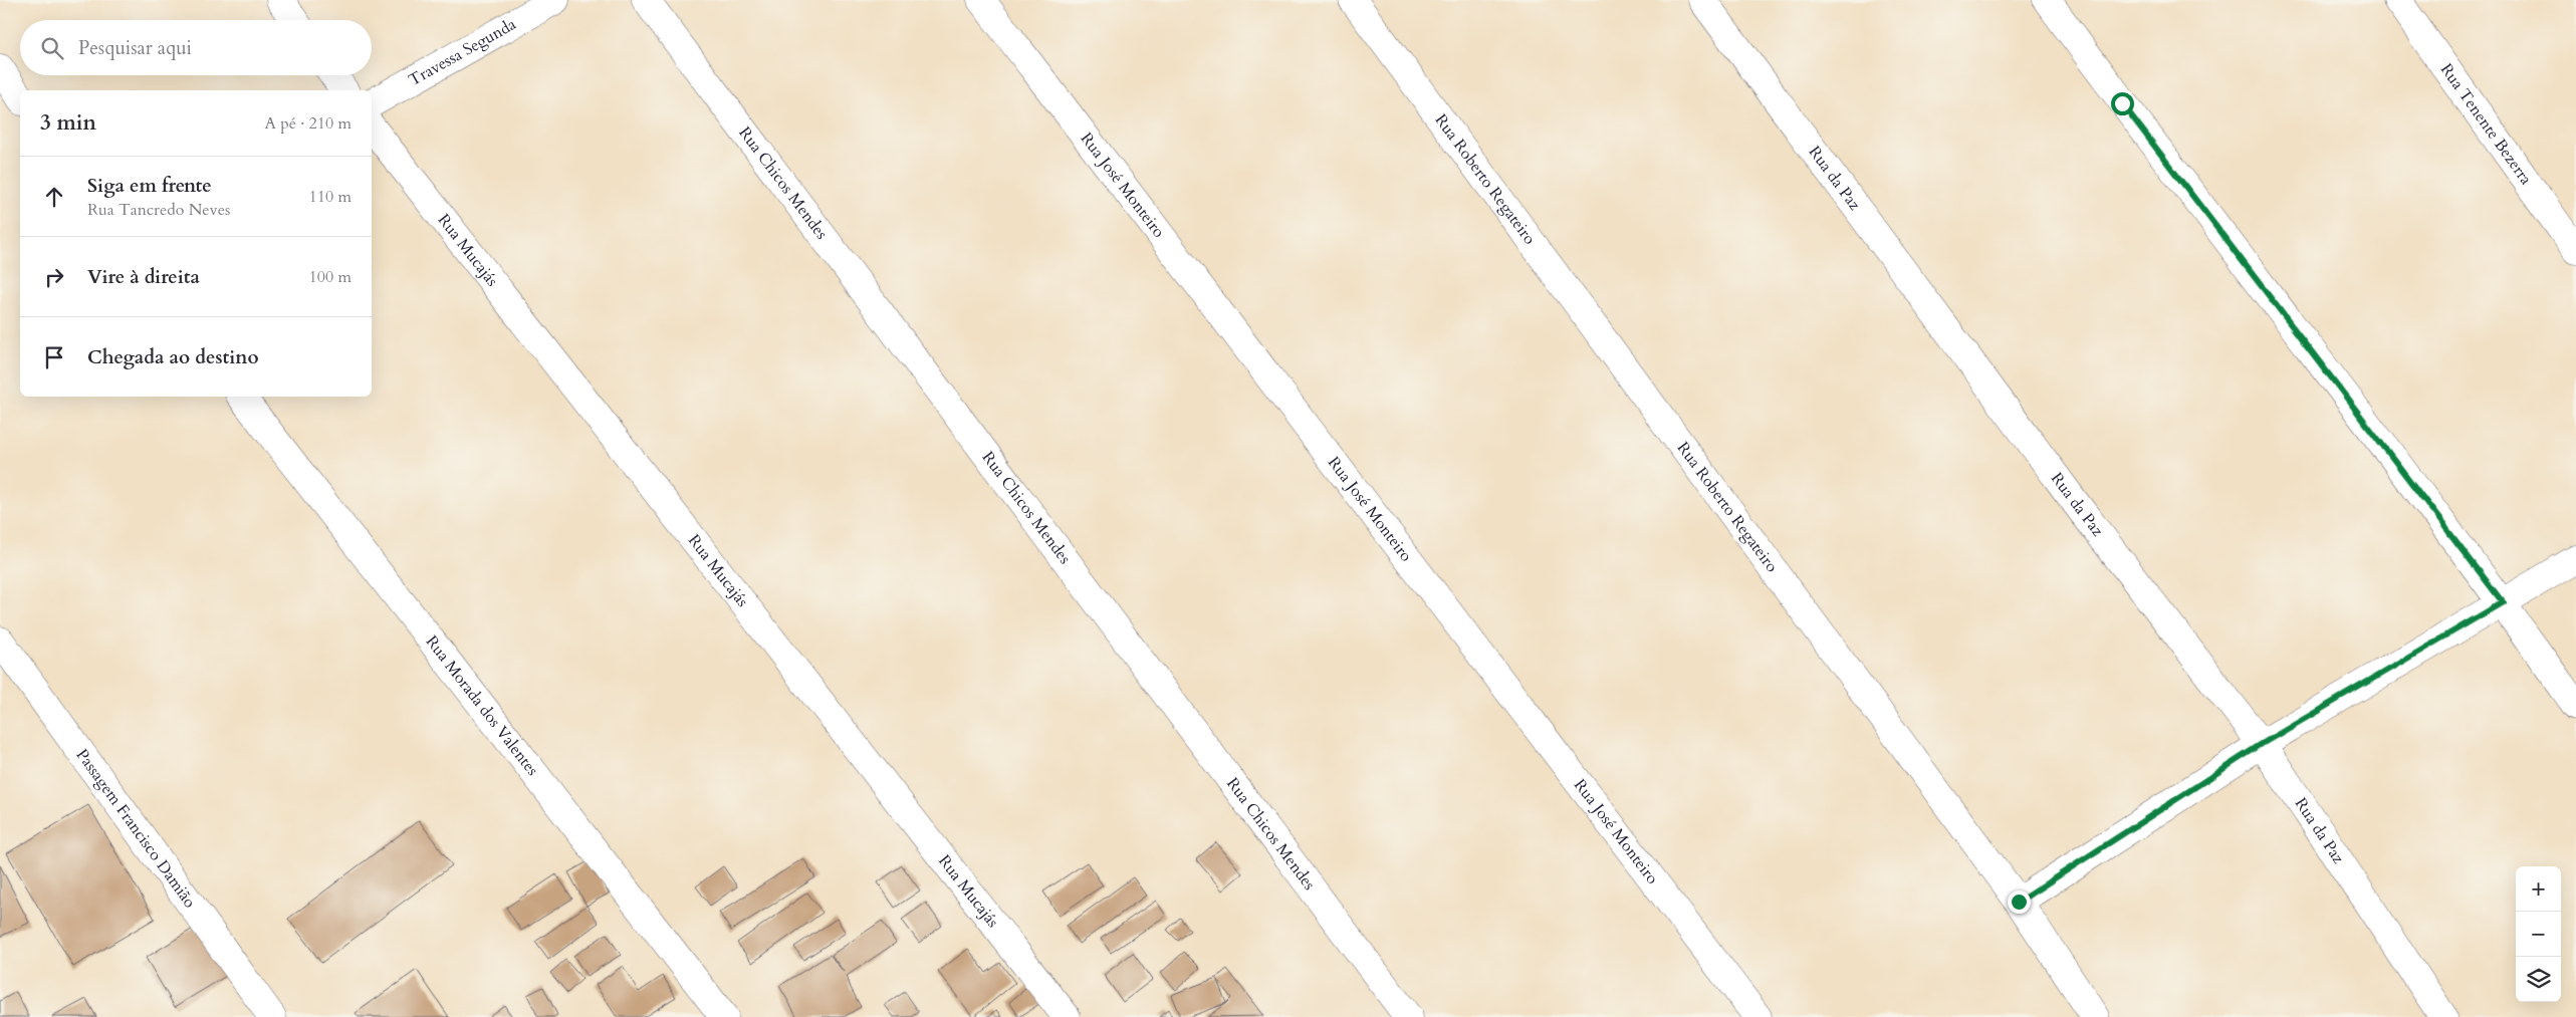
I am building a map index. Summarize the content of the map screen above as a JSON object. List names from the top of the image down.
{
  "streets": {
    "street": [
      "Travessa Segunda",
      "Rua Tenente Bezerra",
      "Rua da Paz",
      "Rua Roberto Regateiro",
      "Rua Chicos Mendes",
      "Rua José Monteiro",
      "Rua Mucajás",
      "Rua Morada dos Valentes",
      "Passagem Francisco Damião"
    ]
  },
  "page": {
    "search": "Pesquisar aqui",
    "heading": ["3 min", "A pé · 210 m"],
    "list": [
      ["Siga em frente", "Rua Tancredo Neves", "110 m"],
      ["Vire à direita", "100 m"],
      "Chegada ao destino"
    ],
    "map_buttons": ["+", "−"]
  }
}
